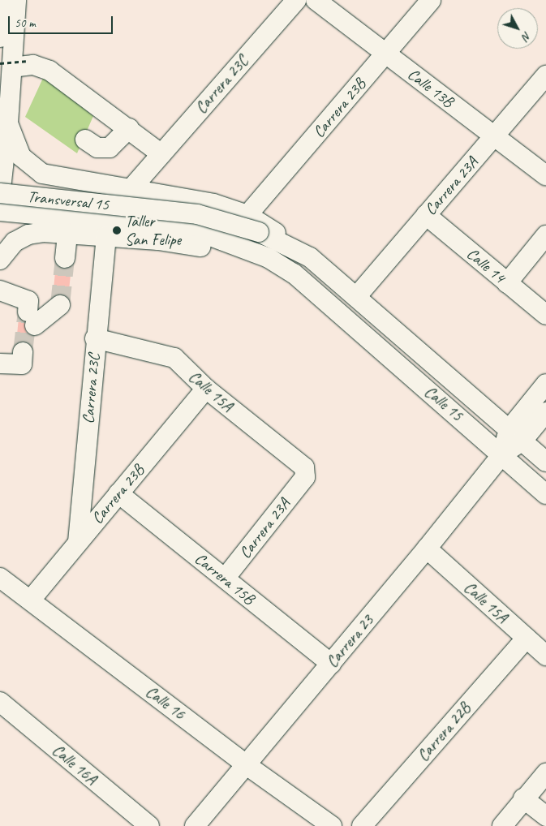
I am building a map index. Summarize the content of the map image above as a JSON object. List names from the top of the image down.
{
  "streets": {
    "street": [
      "Carrera 23C",
      "Calle 13B",
      "Carrera 23B",
      "Carrera 23A",
      "Transversal 15",
      "Calle 14",
      "Calle 15A",
      "Calle 15",
      "Carrera 15B",
      "Carrera 23",
      "Calle 16",
      "Carrera 22B",
      "Calle 16A"
    ]
  },
  "crossings": [
    ["Carrera 23C", "Carrera 23B"],
    ["Carrera 23C", "Calle 15A"],
    ["Calle 13B", "Carrera 23B"],
    ["Calle 13B", "Carrera 23A"],
    ["Carrera 23B", "Calle 15A"],
    ["Carrera 23B", "Carrera 15B"],
    ["Carrera 23B", "Calle 16"],
    ["Carrera 23A", "Transversal 15"],
    ["Carrera 23A", "Calle 14"],
    ["Carrera 23A", "Calle 15A"],
    ["Carrera 23A", "Calle 15"],
    ["Carrera 23A", "Carrera 15B"],
    ["Transversal 15", "Calle 15"],
    ["Calle 15A", "Carrera 23"],
    ["Calle 15A", "Carrera 22B"],
    ["Calle 15", "Carrera 23"],
    ["Carrera 15B", "Carrera 23"],
    ["Carrera 23", "Calle 16"]
  ],
  "places": ["Taller San Felipe"],
  "scale_bar": "50 m",
  "north": "bottom right"
}
